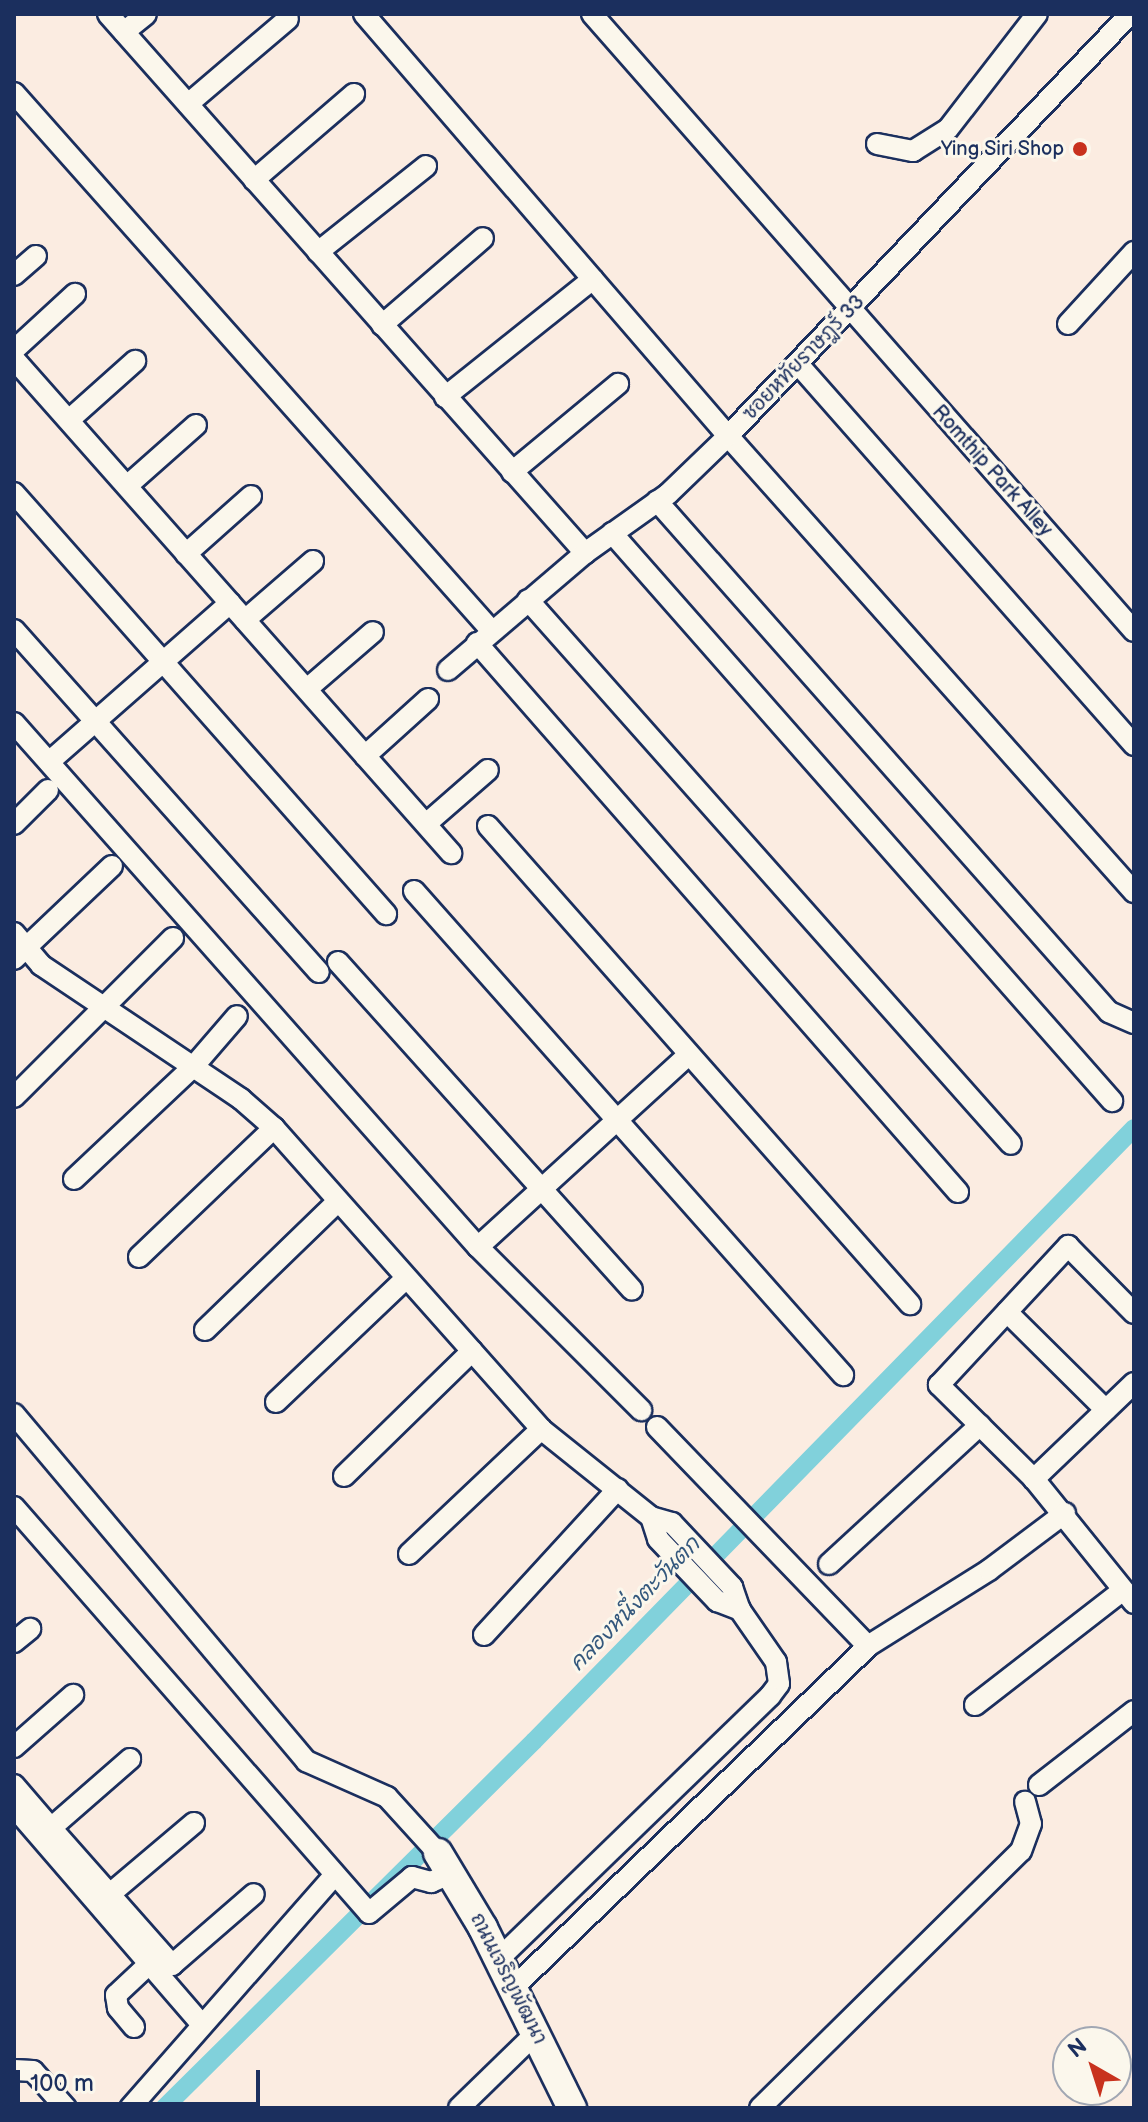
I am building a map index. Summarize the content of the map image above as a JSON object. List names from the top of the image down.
{
  "streets": {
    "street": ["ซอยหทัยราษฎร์ 33", "Romthip Park Alley", "ถนนเจริญพัฒนา"]
  },
  "crossings": [
    ["ซอยหทัยราษฎร์ 33", "Romthip Park Alley"]
  ],
  "water": ["คลองหนึ่งตะวันตก"],
  "places": ["Ying Siri Shop"],
  "scale_bar": "100 m",
  "north": "top left"
}
